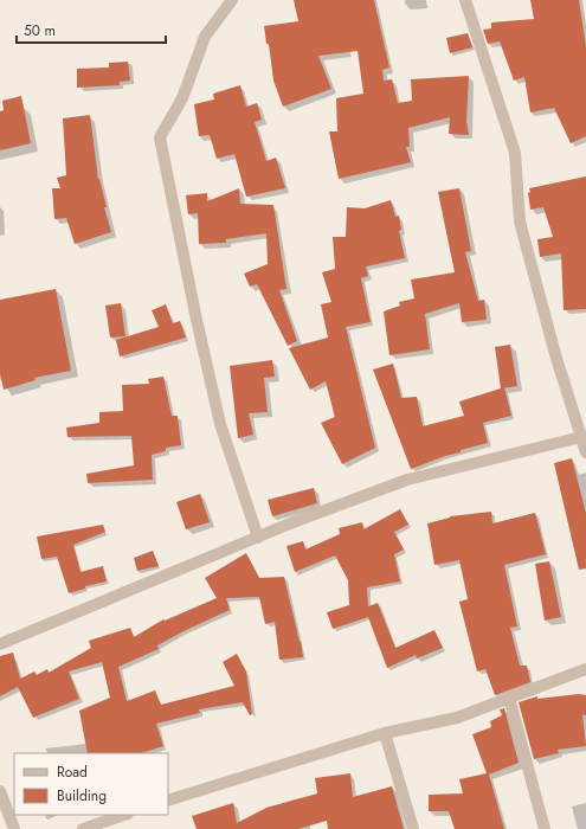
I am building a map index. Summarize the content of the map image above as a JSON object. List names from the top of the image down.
{
  "legend": ["Road", "Building"],
  "scale_bar": "50 m"
}
